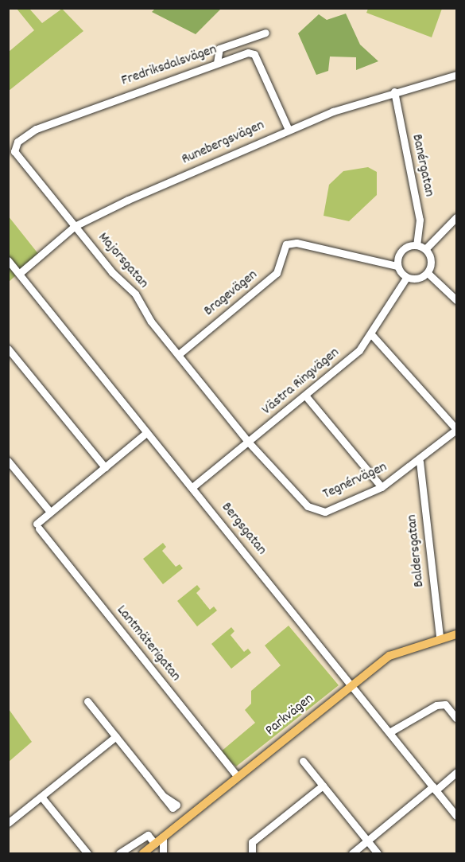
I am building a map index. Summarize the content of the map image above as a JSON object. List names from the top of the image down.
{
  "streets": {
    "main road": ["Parkvägen"],
    "street": [
      "Fredriksdalsvägen",
      "Runebergsvägen",
      "Banérgatan",
      "Majorsgatan",
      "Bragevägen",
      "Västra Ringvägen",
      "Tegnérvägen",
      "Bergsgatan",
      "Baldersgatan",
      "Lantmäterigatan"
    ]
  },
  "crossings": [
    ["Fredriksdalsvägen", "Runebergsvägen"],
    ["Fredriksdalsvägen", "Majorsgatan"],
    ["Runebergsvägen", "Banérgatan"],
    ["Runebergsvägen", "Majorsgatan"],
    ["Runebergsvägen", "Bergsgatan"],
    ["Banérgatan", "Bragevägen"],
    ["Banérgatan", "Västra Ringvägen"],
    ["Majorsgatan", "Bragevägen"],
    ["Majorsgatan", "Västra Ringvägen"],
    ["Majorsgatan", "Tegnérvägen"],
    ["Bragevägen", "Västra Ringvägen"],
    ["Västra Ringvägen", "Tegnérvägen"],
    ["Västra Ringvägen", "Bergsgatan"],
    ["Tegnérvägen", "Baldersgatan"],
    ["Bergsgatan", "Parkvägen"],
    ["Baldersgatan", "Parkvägen"],
    ["Lantmäterigatan", "Parkvägen"]
  ]
}
